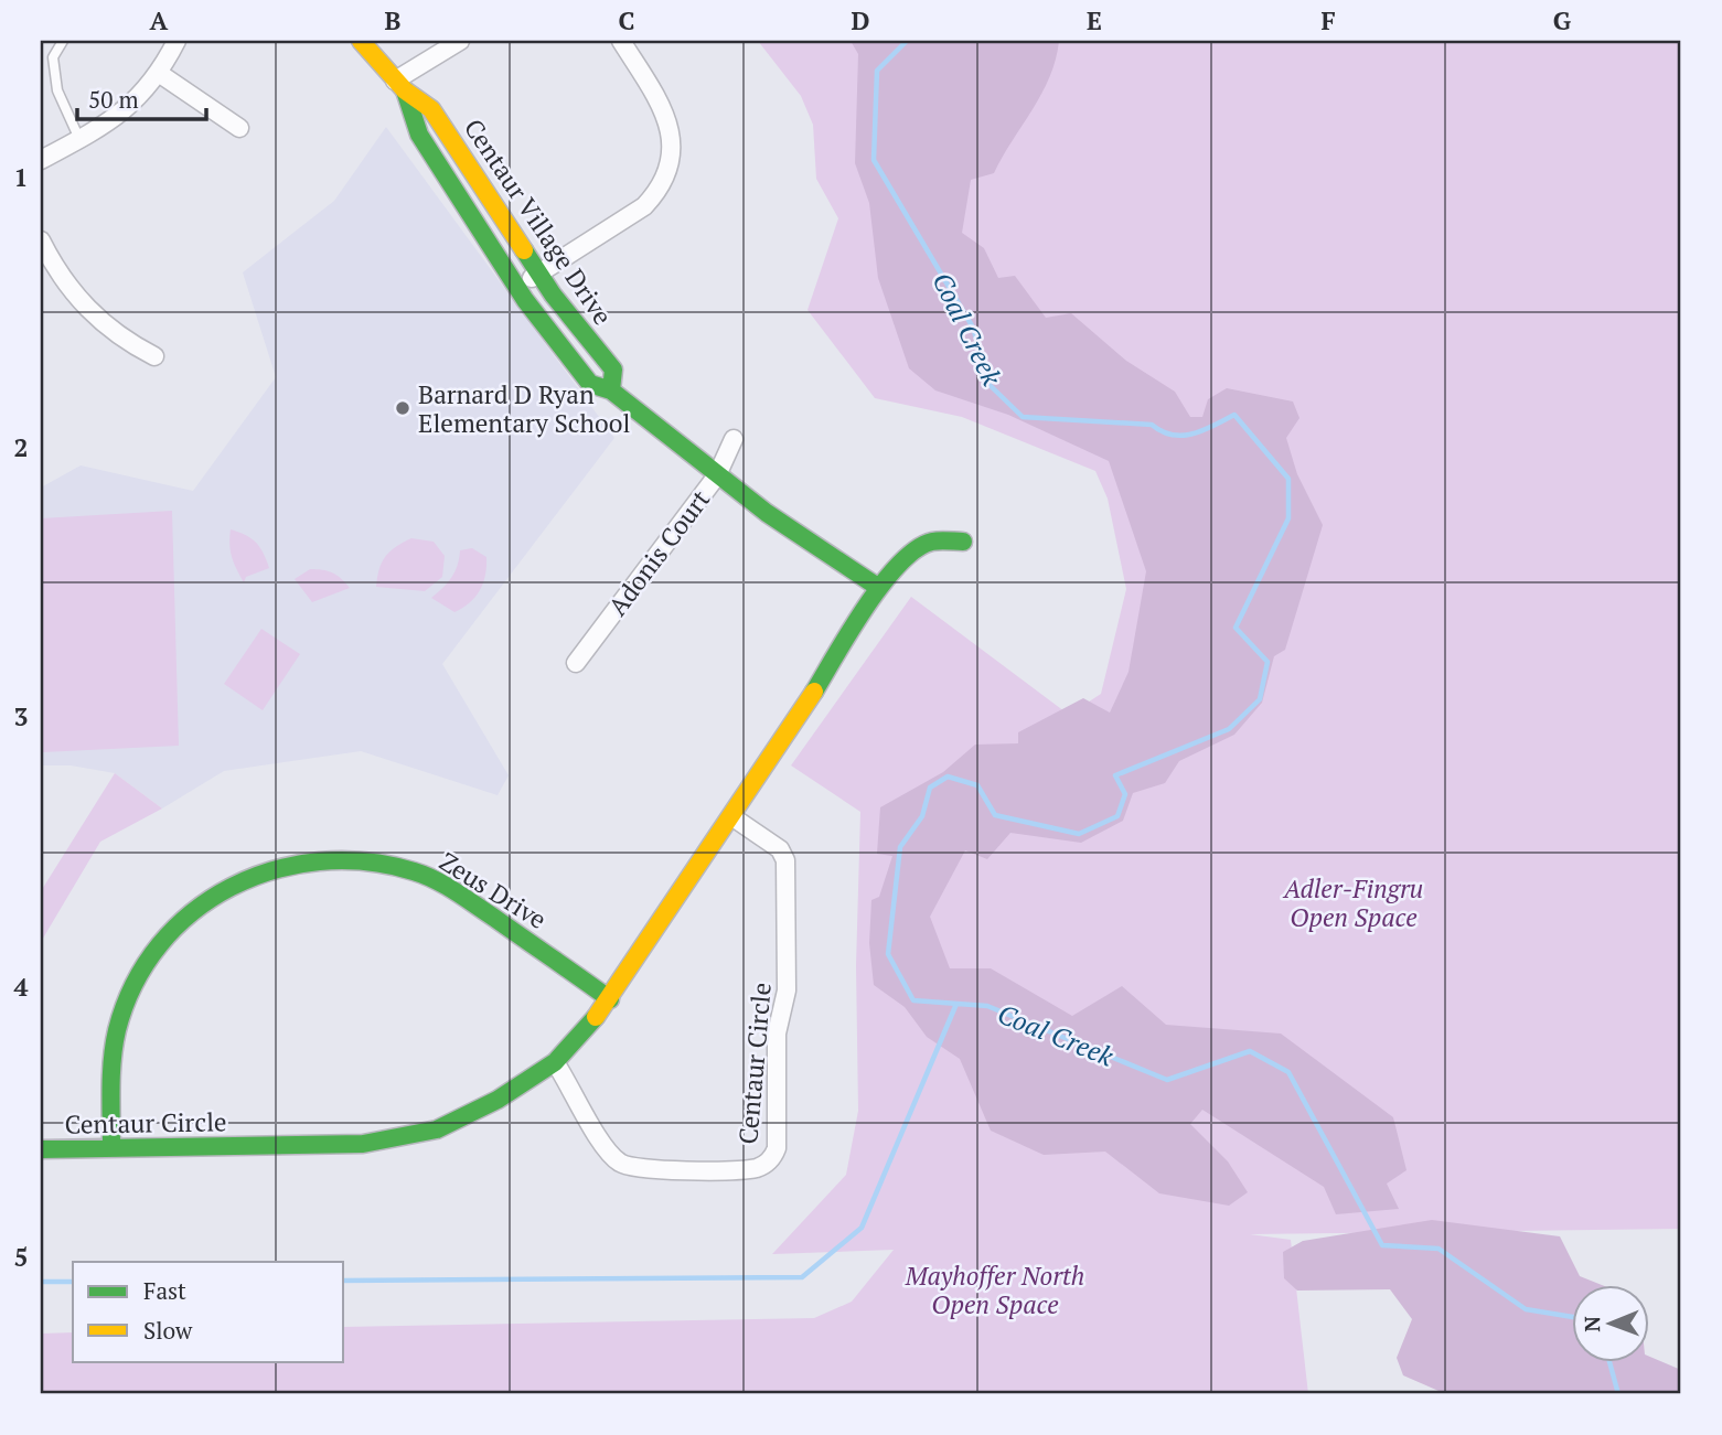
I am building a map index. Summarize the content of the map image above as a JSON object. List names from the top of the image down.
{
  "streets": {
    "street": [
      "Centaur Village Drive",
      "Adonis Court",
      "Zeus Drive",
      "Centaur Circle"
    ]
  },
  "crossings": [
    ["Centaur Village Drive", "Adonis Court"],
    ["Centaur Village Drive", "Centaur Circle"],
    ["Zeus Drive", "Centaur Circle"]
  ],
  "water": ["Coal Creek"],
  "parks": ["Adler-Fingru Open Space", "Mayhoffer North Open Space"],
  "places": ["Barnard D Ryan Elementary School"],
  "legend": ["Fast", "Slow"],
  "scale_bar": "50 m",
  "north": "left",
  "grid": {
    "columns": [
      "A",
      "B",
      "C",
      "D",
      "E",
      "F",
      "G"
    ],
    "rows": [
      "1",
      "2",
      "3",
      "4",
      "5"
    ]
  }
}
